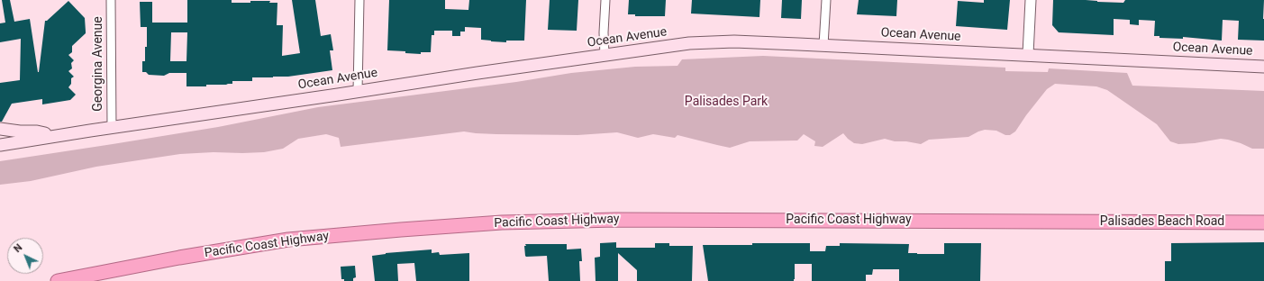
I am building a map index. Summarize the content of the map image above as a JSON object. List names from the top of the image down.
{
  "streets": {
    "highway": ["Pacific Coast Highway", "Palisades Beach Road"],
    "main road": ["Ocean Avenue"],
    "street": ["Georgina Avenue"]
  },
  "crossings": [
    ["Ocean Avenue", "Georgina Avenue"],
    ["Pacific Coast Highway", "Palisades Beach Road"]
  ],
  "parks": ["Palisades Park"],
  "north": "top left"
}
